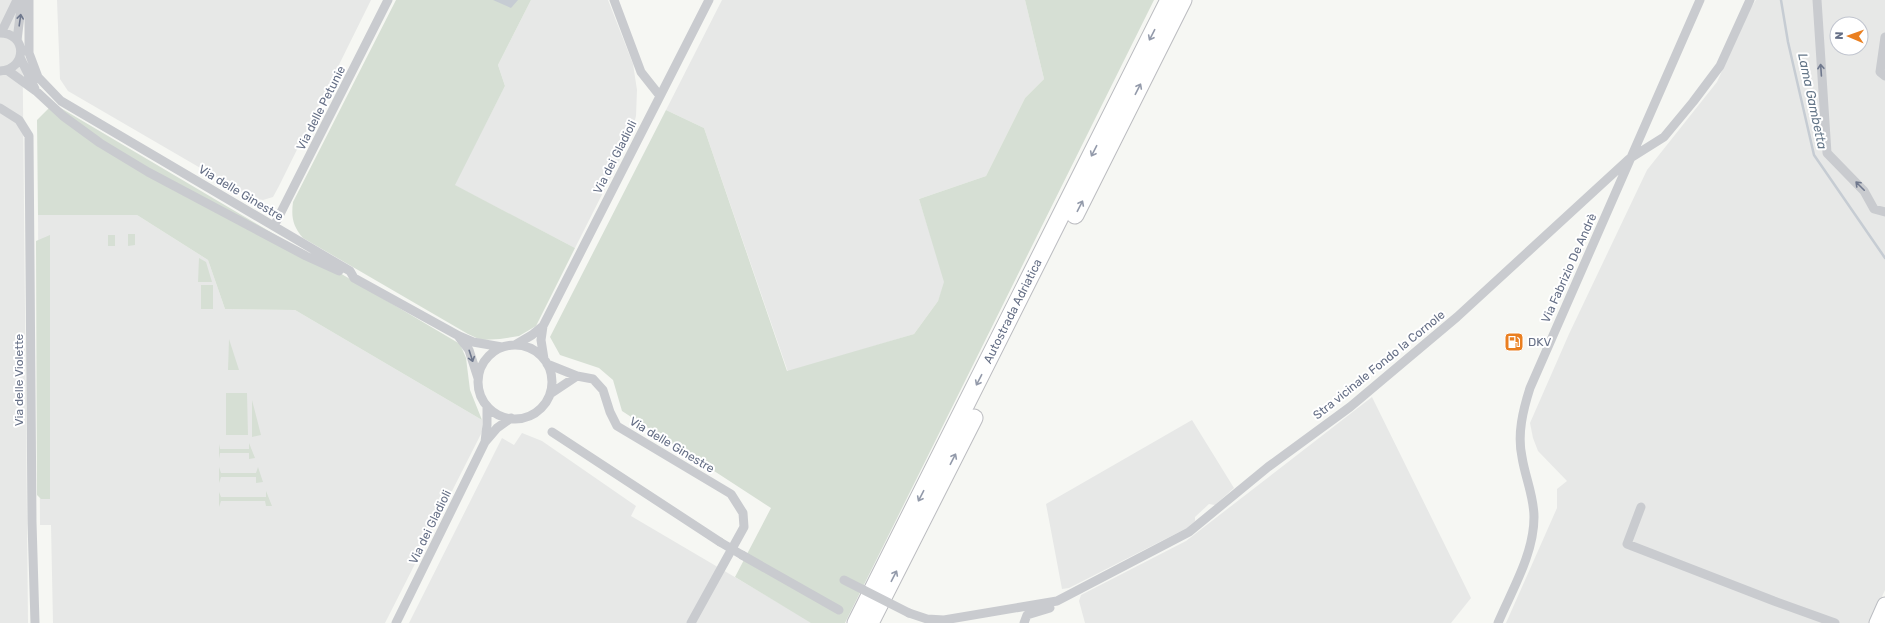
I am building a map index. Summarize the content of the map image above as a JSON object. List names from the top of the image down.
{
  "streets": {
    "highway": ["Autostrada Adriatica"],
    "street": [
      "Via delle Petunie",
      "Via dei Gladioli",
      "Via delle Ginestre",
      "Via Fabrizio De Andrè",
      "Stra vicinale Fondo la Cornole",
      "Via delle Violette"
    ]
  },
  "crossings": [
    ["Via delle Petunie", "Via delle Ginestre"],
    ["Via dei Gladioli", "Via delle Ginestre"],
    ["Via Fabrizio De Andrè", "Stra vicinale Fondo la Cornole"]
  ],
  "water": ["Lama Gambetta"],
  "places": {
    "fuel station": ["DKV"]
  },
  "north": "left"
}
